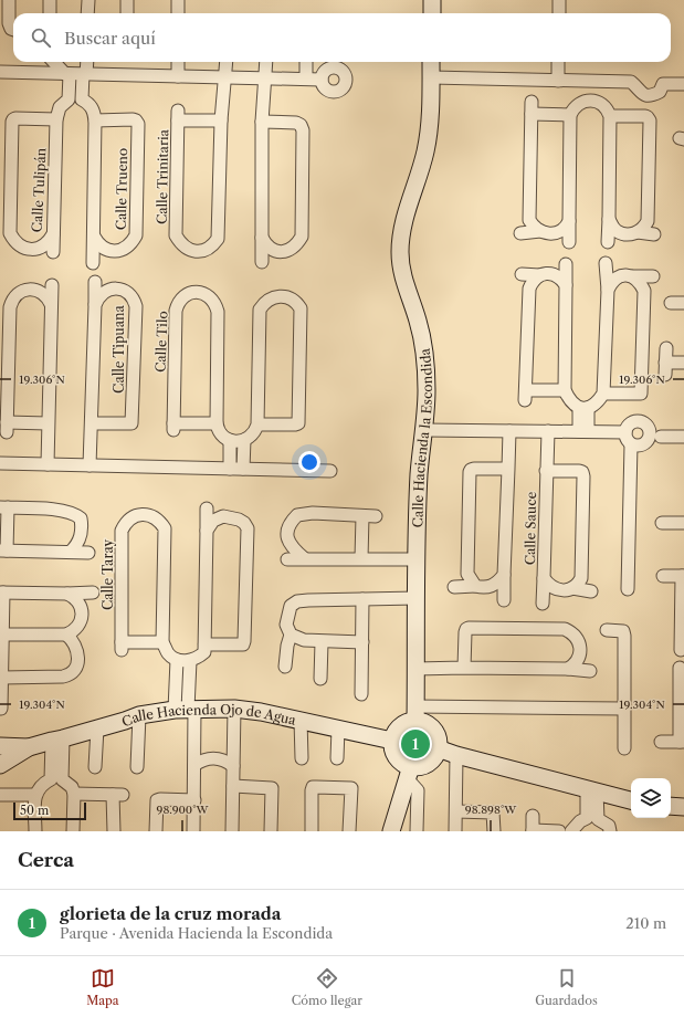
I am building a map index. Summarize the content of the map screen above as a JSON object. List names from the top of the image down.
{
  "streets": {
    "street": [
      "Calle Trinitaria",
      "Calle Trueno",
      "Calle Tulipán",
      "Calle Tilo",
      "Calle Tipuana",
      "Calle Hacienda la Escondida",
      "Calle Sauce",
      "Calle Taray",
      "Calle Hacienda Ojo de Agua"
    ]
  },
  "crossings": [
    ["Calle Hacienda la Escondida", "Calle Hacienda Ojo de Agua"]
  ],
  "scale_bar": "50 m",
  "page": {
    "search": "Buscar aquí",
    "pins": "1",
    "scale": "50 m",
    "heading": "Cerca",
    "list": [
      {
        "mark": "1",
        "name": "glorieta de la cruz morada",
        "note": "Parque · Avenida Hacienda la Escondida",
        "value": "210 m"
      }
    ],
    "nav": ["Mapa", "Cómo llegar", "Guardados"]
  },
  "coordinates": [
    "19.306°N",
    "19.304°N",
    "98.900°W",
    "98.898°W"
  ]
}
